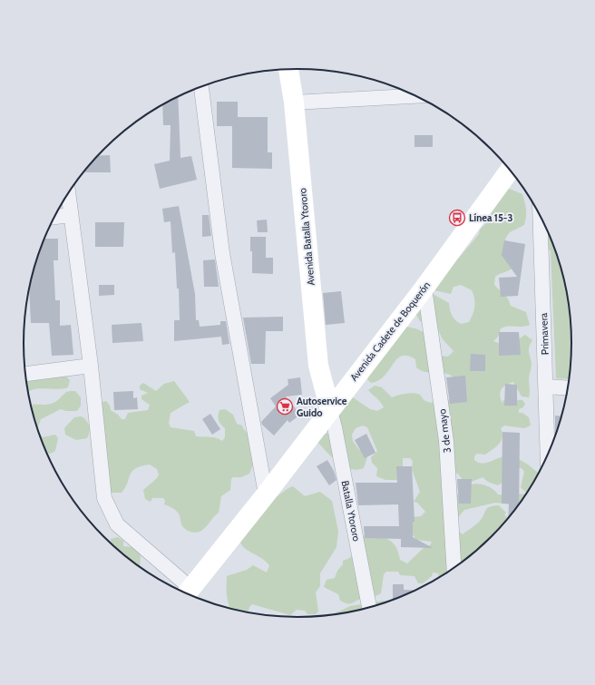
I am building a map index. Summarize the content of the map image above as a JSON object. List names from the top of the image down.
{
  "streets": {
    "main road": ["Avenida Batalla Ytororo", "Avenida Cadete de Boquerón"],
    "street": ["Primavera", "3 de mayo", "Batalla Ytororo"]
  },
  "crossings": [
    ["Avenida Batalla Ytororo", "Avenida Cadete de Boquerón"],
    ["Avenida Batalla Ytororo", "Batalla Ytororo"],
    ["Avenida Cadete de Boquerón", "3 de mayo"],
    ["Avenida Cadete de Boquerón", "Batalla Ytororo"]
  ],
  "places": {
    "bus stop": ["Línea 15-3"],
    "supermarket": ["Autoservice Guido"]
  }
}
